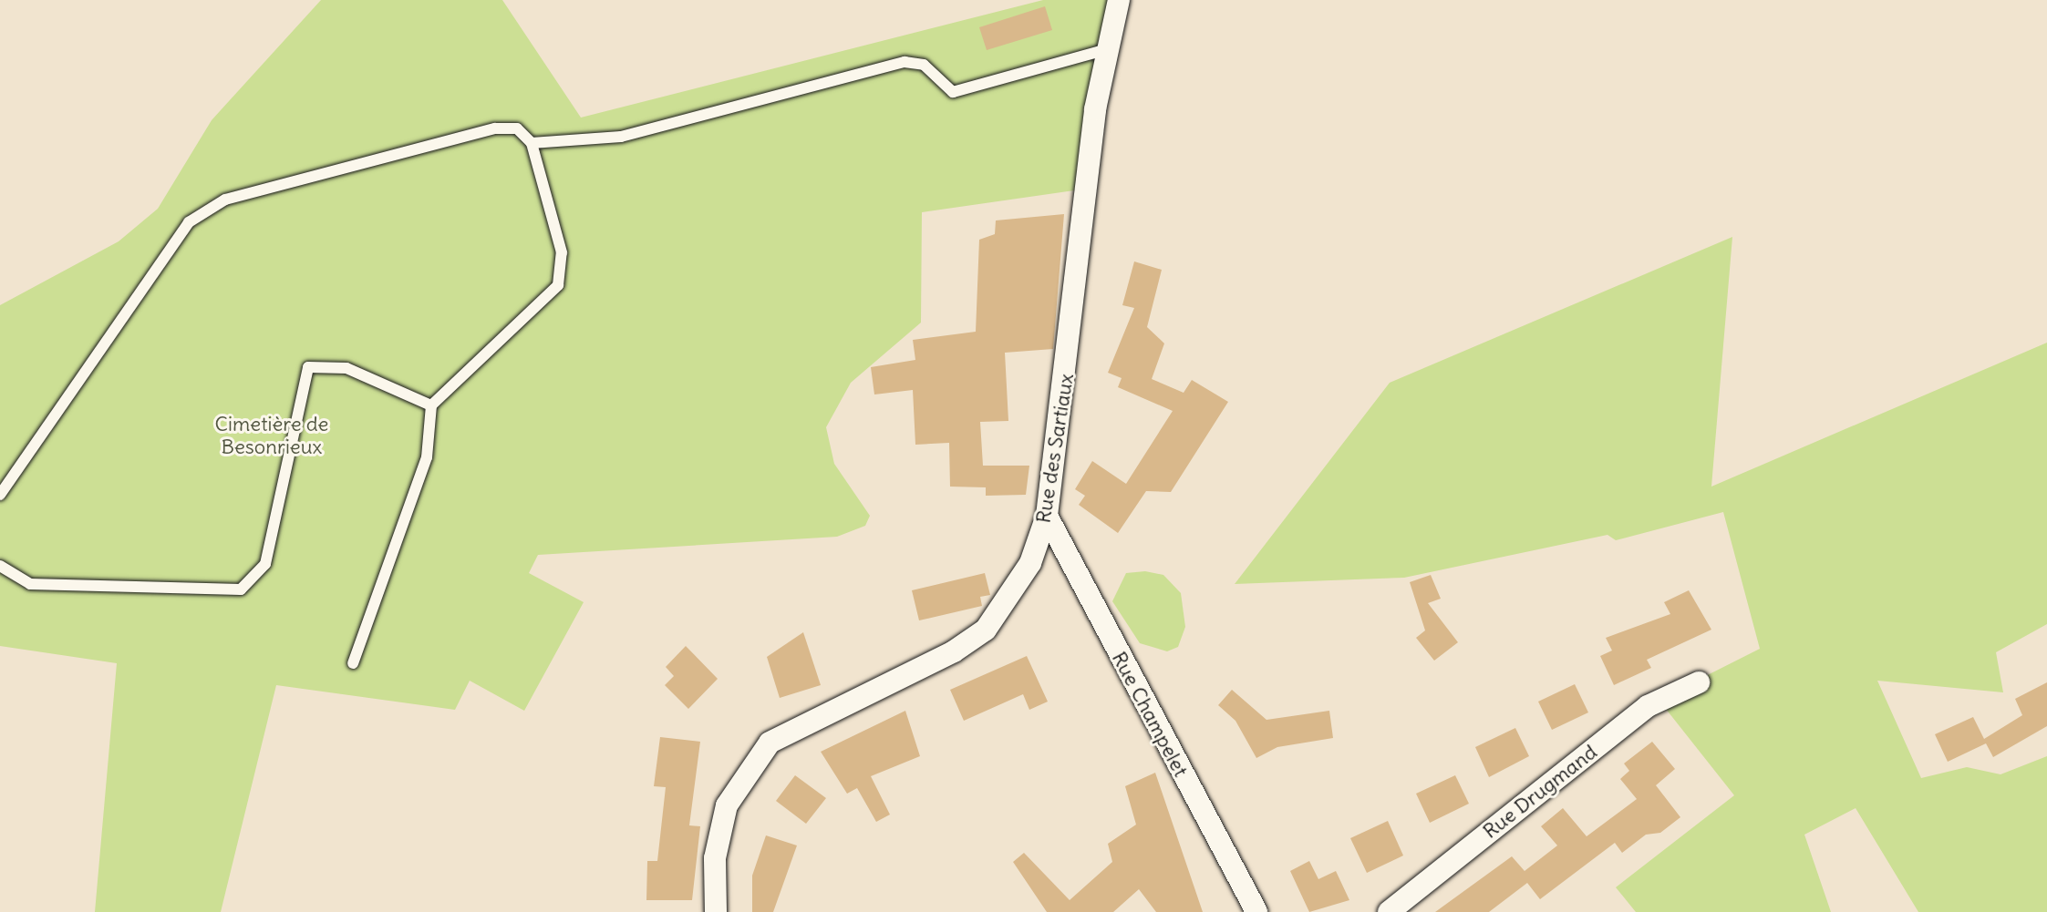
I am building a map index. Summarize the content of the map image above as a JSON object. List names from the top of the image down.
{
  "streets": {
    "street": ["Rue des Sartiaux", "Rue Champelet", "Rue Drugmand"]
  },
  "crossings": [
    ["Rue des Sartiaux", "Rue Champelet"]
  ],
  "parks": ["Cimetière de Besonrieux"]
}
